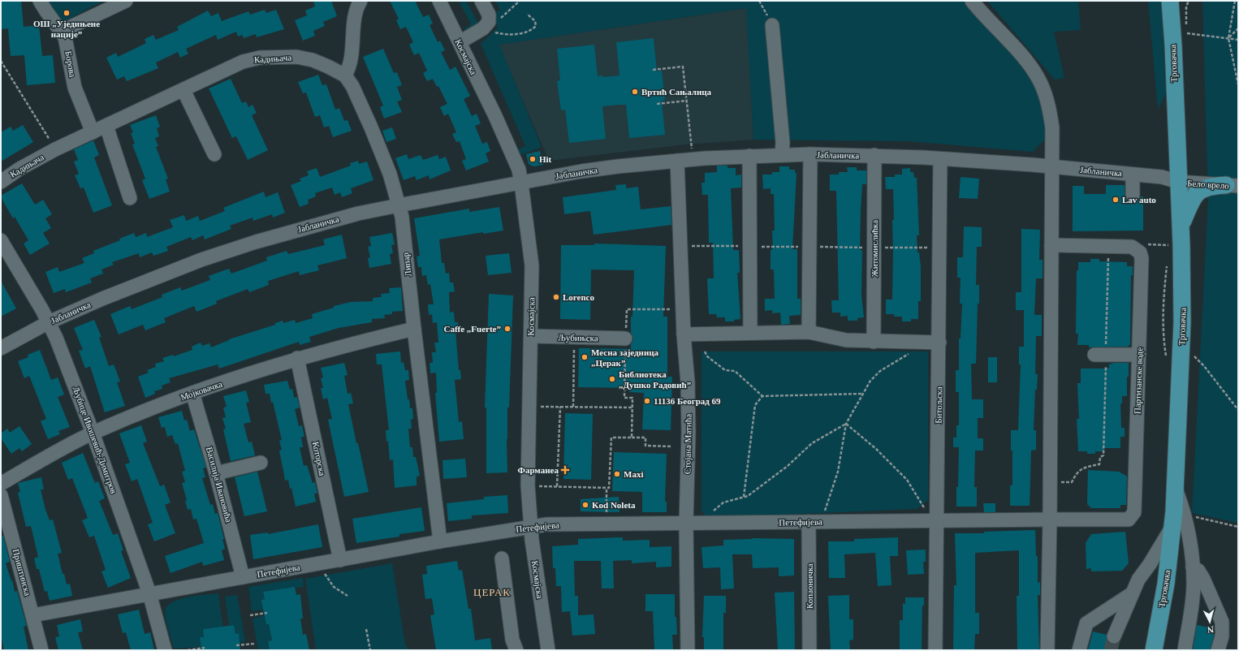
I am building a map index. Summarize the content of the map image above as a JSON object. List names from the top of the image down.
{
  "streets": {
    "main road": ["Трговачка"],
    "street": [
      "Космајска",
      "Кадињача",
      "Борова",
      "Јабланичка",
      "Бело врело",
      "Житомислићка",
      "Липар",
      "Љубињска",
      "Партизанске воде",
      "Мојковачка",
      "Битољска",
      "Љубице Ивошевић-Димитров",
      "Стојана Матића",
      "Которска",
      "Василија Ивановића",
      "Петефијева",
      "Приштинска",
      "Копаоничка"
    ]
  },
  "crossings": [
    ["Космајска", "Јабланичка"],
    ["Космајска", "Љубињска"],
    ["Космајска", "Петефијева"],
    ["Кадињача", "Борова"],
    ["Кадињача", "Липар"],
    ["Трговачка", "Јабланичка"],
    ["Трговачка", "Бело врело"],
    ["Јабланичка", "Бело врело"],
    ["Јабланичка", "Житомислићка"],
    ["Јабланичка", "Липар"],
    ["Јабланичка", "Битољска"],
    ["Јабланичка", "Љубице Ивошевић-Димитров"],
    ["Јабланичка", "Стојана Матића"],
    ["Липар", "Мојковачка"],
    ["Липар", "Петефијева"],
    ["Партизанске воде", "Петефијева"],
    ["Мојковачка", "Љубице Ивошевић-Димитров"],
    ["Мојковачка", "Которска"],
    ["Мојковачка", "Василија Ивановића"],
    ["Битољска", "Петефијева"],
    ["Љубице Ивошевић-Димитров", "Петефијева"],
    ["Стојана Матића", "Петефијева"],
    ["Которска", "Петефијева"],
    ["Василија Ивановића", "Петефијева"],
    ["Петефијева", "Приштинска"],
    ["Петефијева", "Копаоничка"]
  ],
  "districts": ["ЦЕРАК"],
  "places": {
    "other": [
      "ОШ „Уједињене нације”",
      "Вртић Сањалица",
      "Hit",
      "Lav auto",
      "Lorenco",
      "Caffe „Fuerte”",
      "Месна заједница „Церак”",
      "Библиотека „Душко Радовић”",
      "11136 Београд 69",
      "Maxi",
      "Kod Noleta"
    ],
    "health": ["Фарманеа"]
  },
  "north": "bottom"
}
